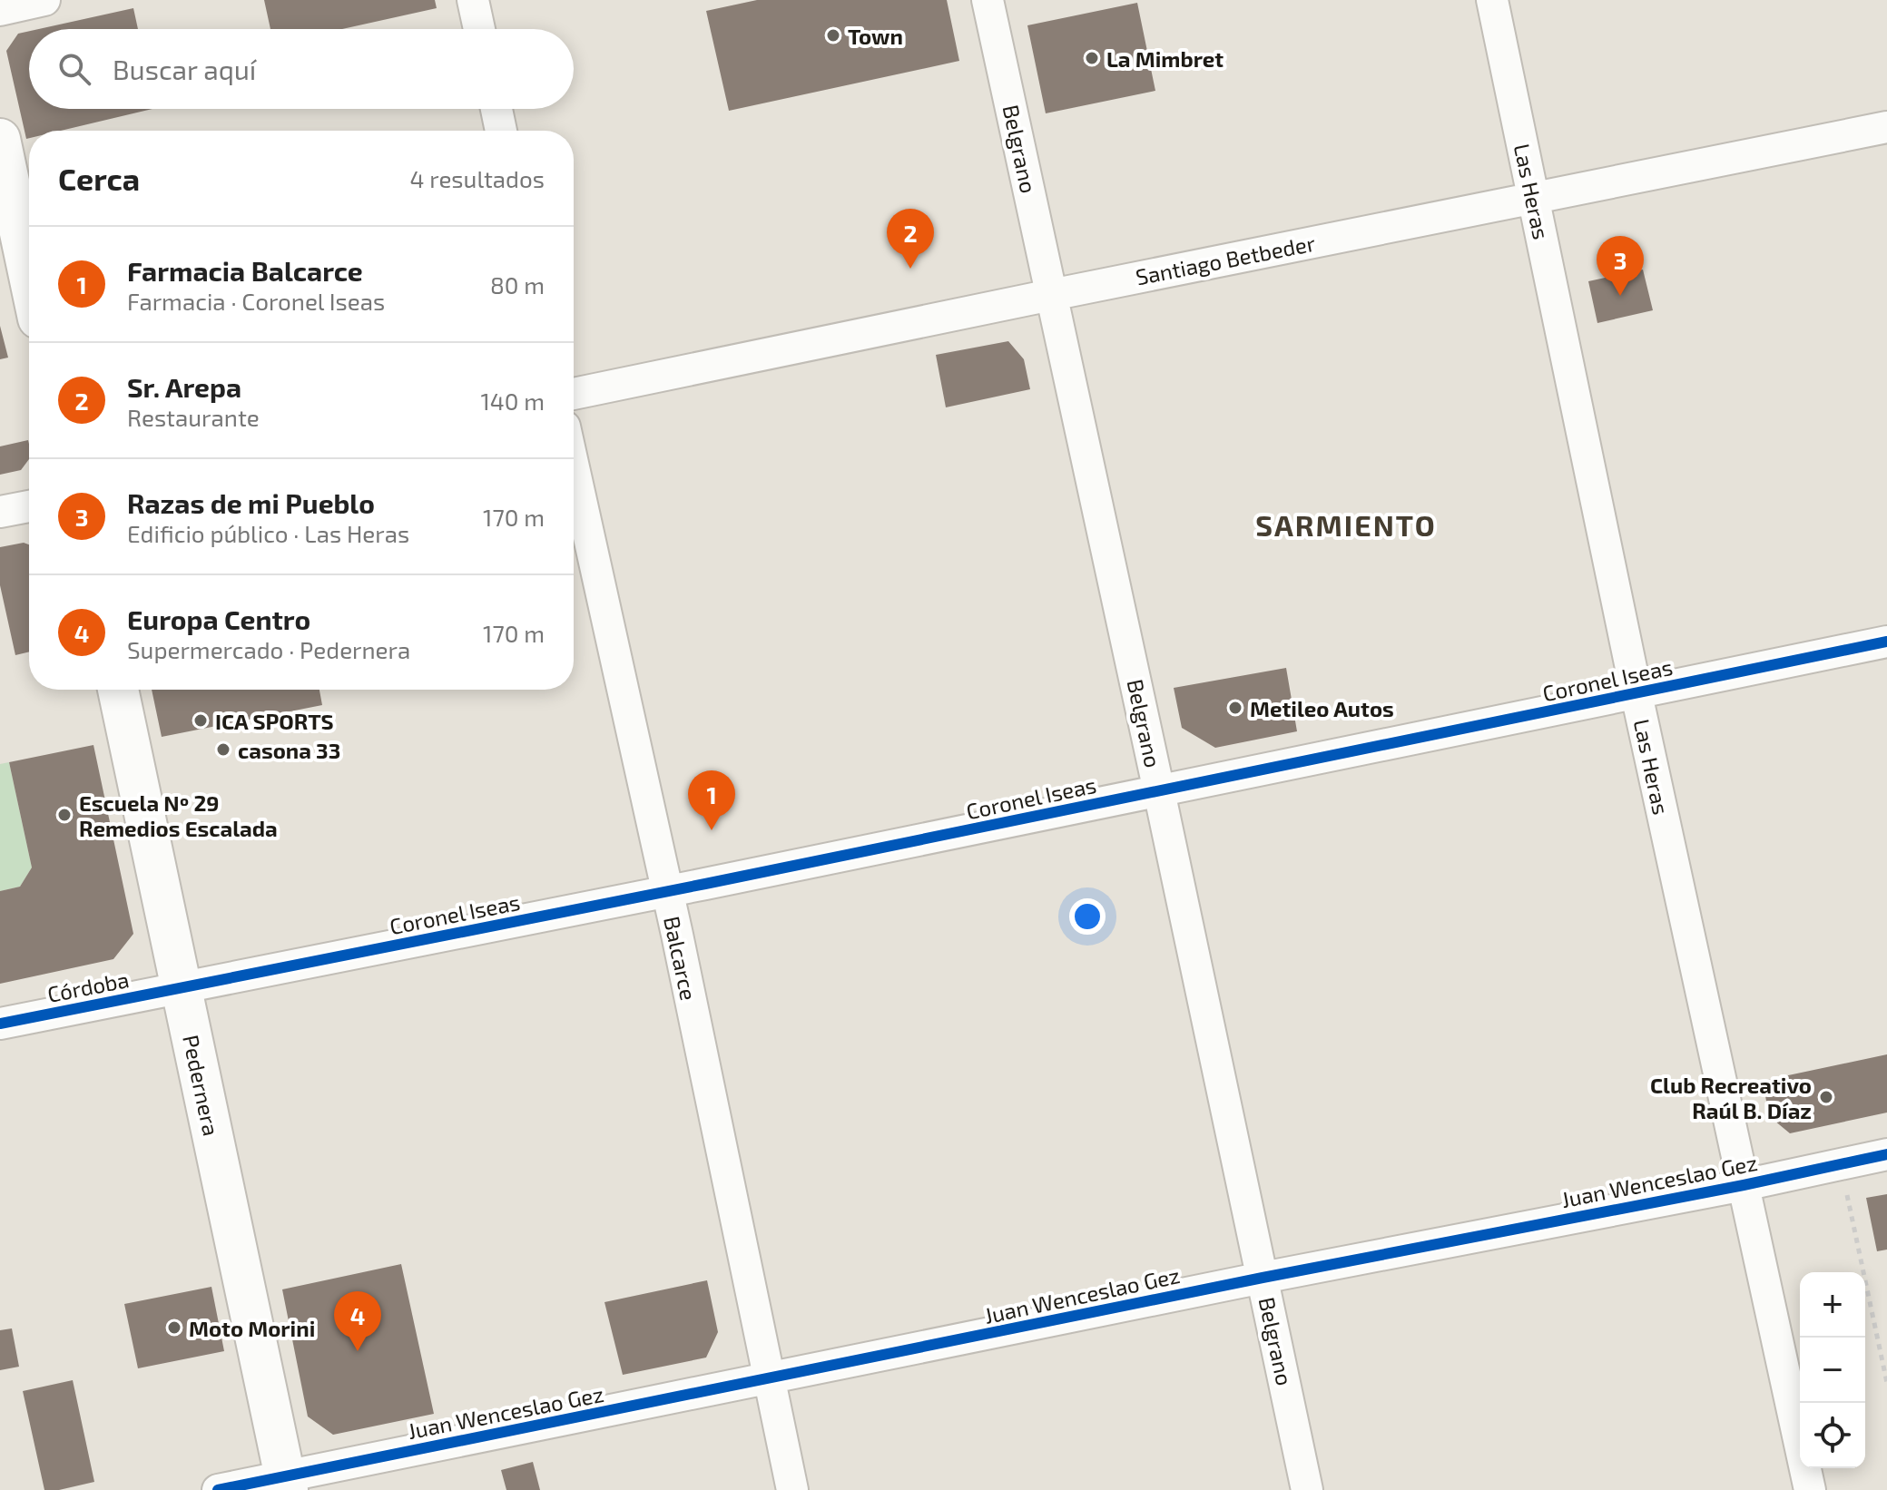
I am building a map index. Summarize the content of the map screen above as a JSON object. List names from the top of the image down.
{
  "streets": {
    "street": [
      "Belgrano",
      "Las Heras",
      "Santiago Betbeder",
      "Coronel Iseas",
      "Balcarce",
      "Córdoba",
      "Pedernera",
      "Juan Wenceslao Gez"
    ]
  },
  "crossings": [
    ["Belgrano", "Santiago Betbeder"],
    ["Belgrano", "Coronel Iseas"],
    ["Belgrano", "Juan Wenceslao Gez"],
    ["Las Heras", "Santiago Betbeder"],
    ["Las Heras", "Coronel Iseas"],
    ["Las Heras", "Juan Wenceslao Gez"],
    ["Coronel Iseas", "Balcarce"],
    ["Coronel Iseas", "Córdoba"],
    ["Coronel Iseas", "Pedernera"],
    ["Balcarce", "Juan Wenceslao Gez"],
    ["Córdoba", "Pedernera"],
    ["Pedernera", "Juan Wenceslao Gez"]
  ],
  "districts": ["SARMIENTO"],
  "places": [
    "Town",
    "La Mimbret",
    "Metileo Autos",
    "ICA SPORTS",
    "casona 33",
    "Escuela Nº 29 Remedios Escalada",
    "Club Recreativo Raúl B. Díaz",
    "Moto Morini"
  ],
  "page": {
    "search": "Buscar aquí",
    "heading": ["Cerca", "4 resultados"],
    "pins": [
      "2",
      "3",
      "1",
      "4"
    ],
    "list": [
      {
        "mark": "1",
        "name": "Farmacia Balcarce",
        "note": "Farmacia · Coronel Iseas",
        "value": "80 m"
      },
      {
        "mark": "2",
        "name": "Sr. Arepa",
        "note": "Restaurante",
        "value": "140 m"
      },
      {
        "mark": "3",
        "name": "Razas de mi Pueblo",
        "note": "Edificio público · Las Heras",
        "value": "170 m"
      },
      {
        "mark": "4",
        "name": "Europa Centro",
        "note": "Supermercado · Pedernera",
        "value": "170 m"
      }
    ],
    "map_buttons": ["+", "−"]
  }
}
